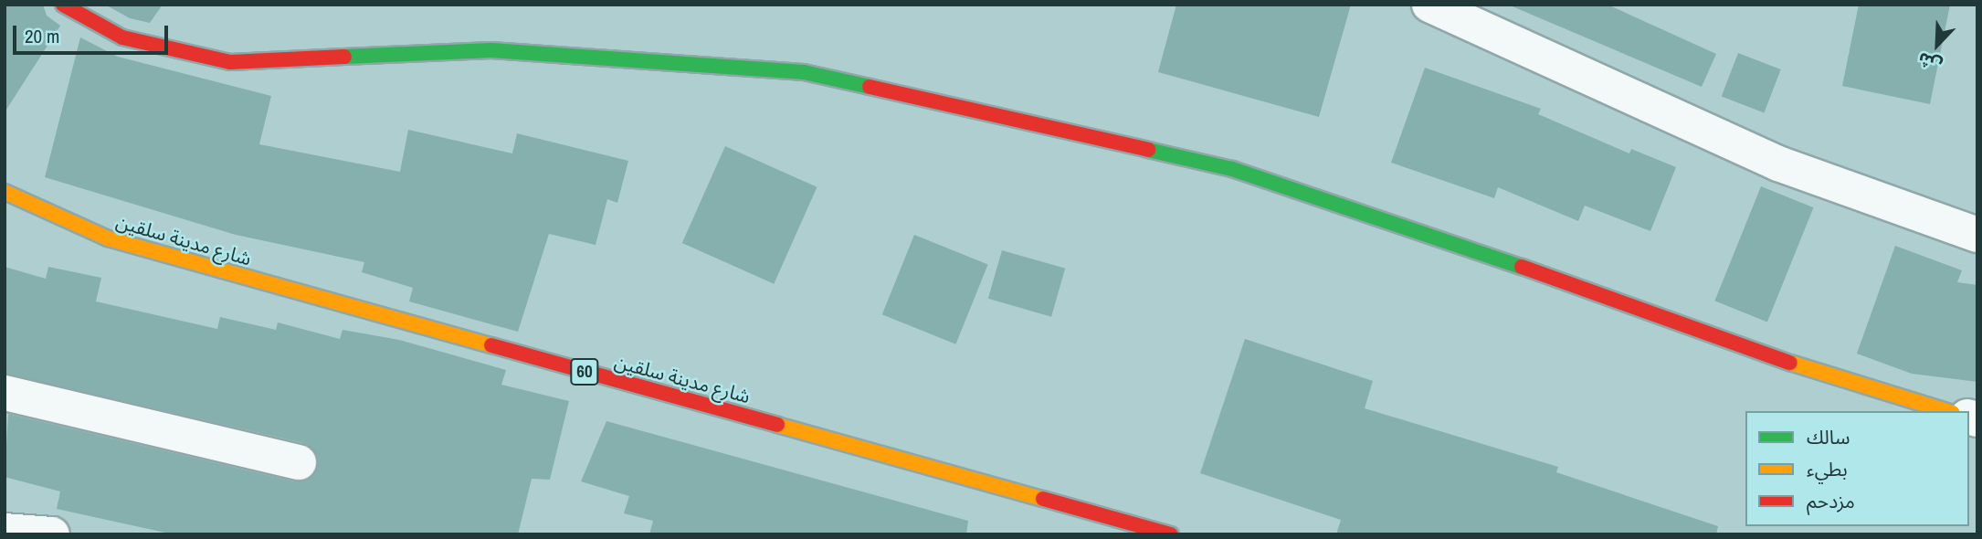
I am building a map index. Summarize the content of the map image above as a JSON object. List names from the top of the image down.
{
  "streets": {
    "street": ["شارع مدينة سلقين", "60"]
  },
  "legend": ["سالك", "بطيء", "مزدحم"],
  "scale_bar": "20 m",
  "north": "bottom left"
}
